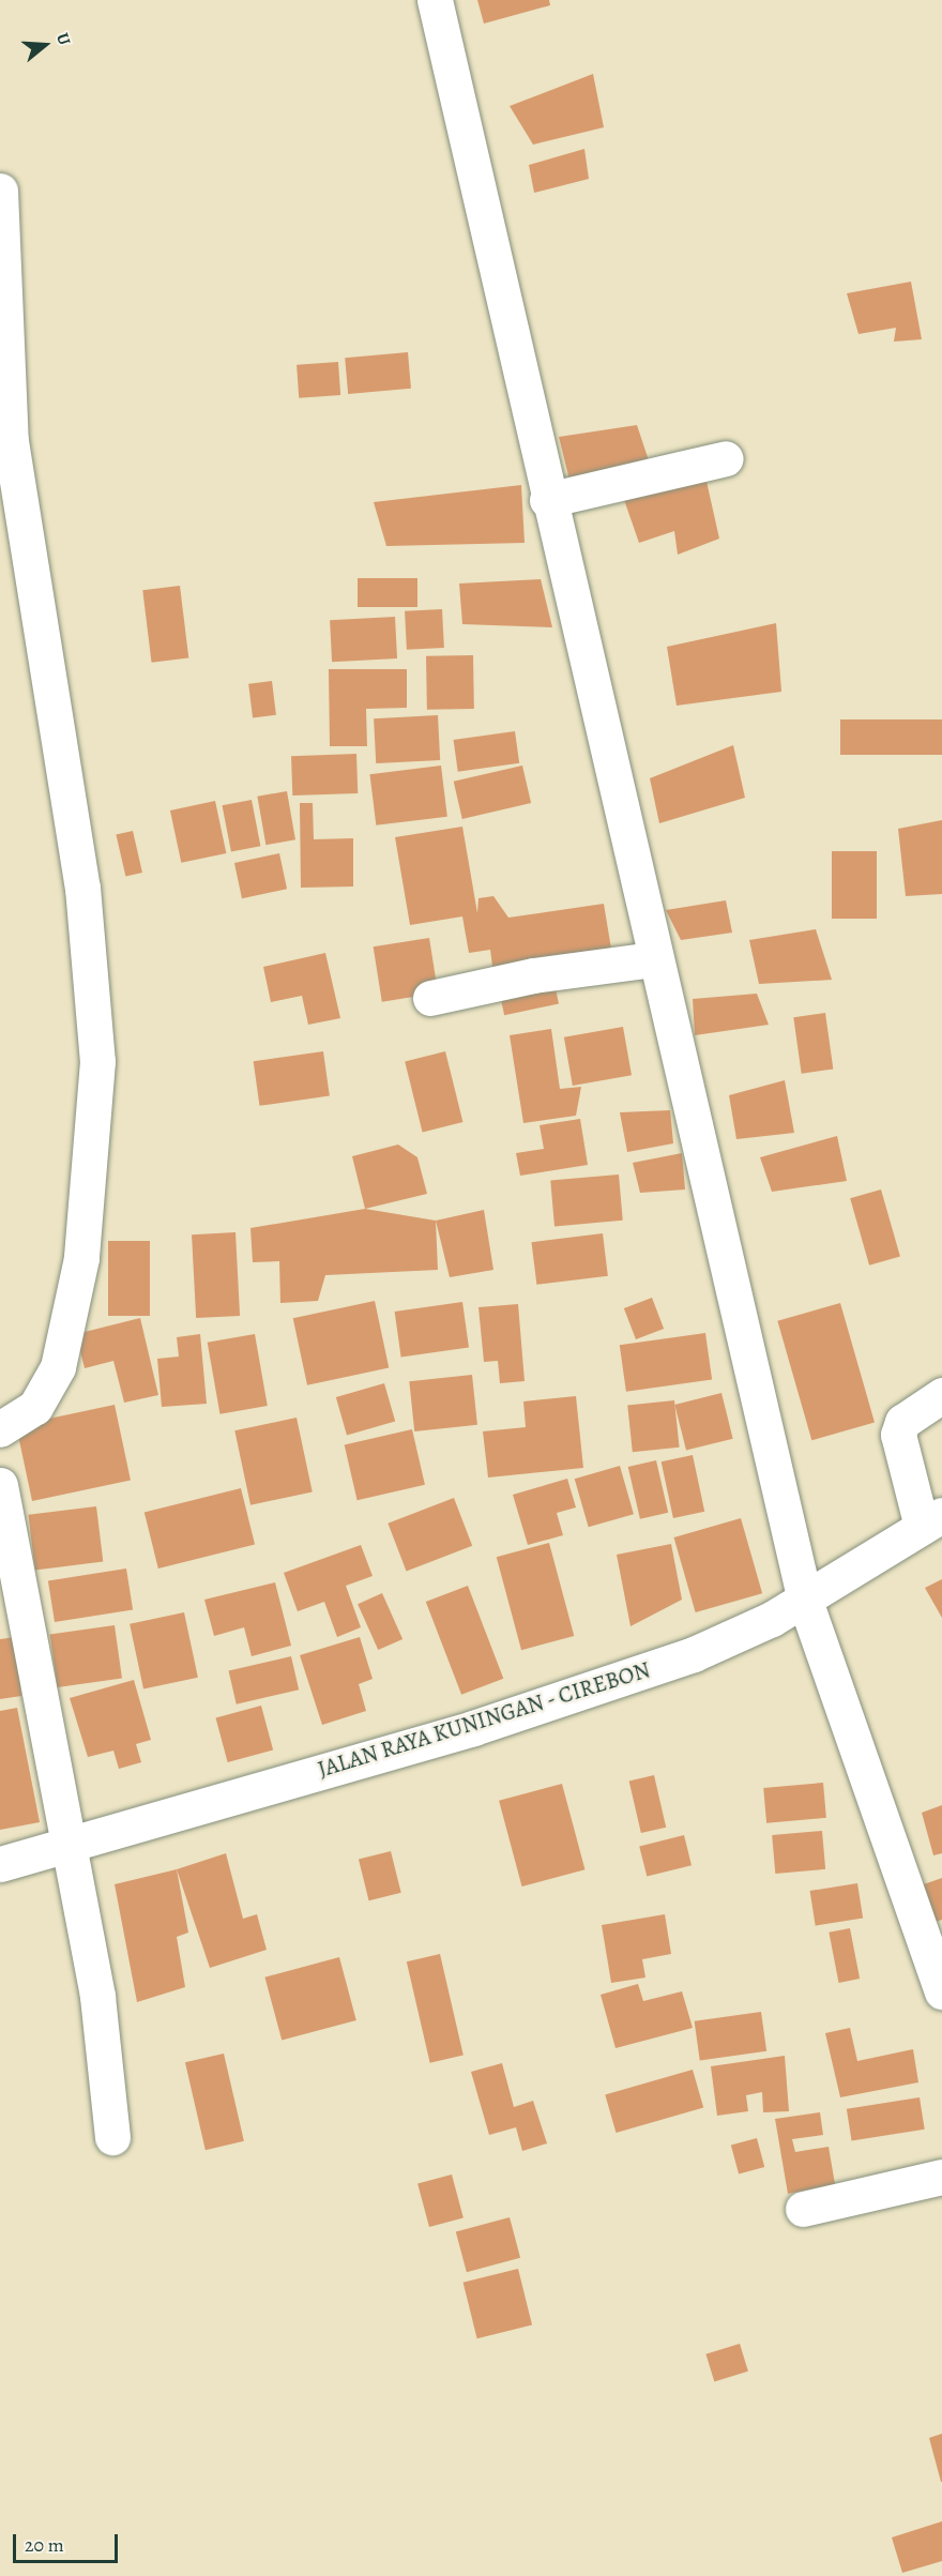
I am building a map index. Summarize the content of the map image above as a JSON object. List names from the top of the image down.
{
  "streets": {
    "main road": ["JALAN RAYA KUNINGAN - CIREBON"]
  },
  "scale_bar": "20 m",
  "north": "right"
}
